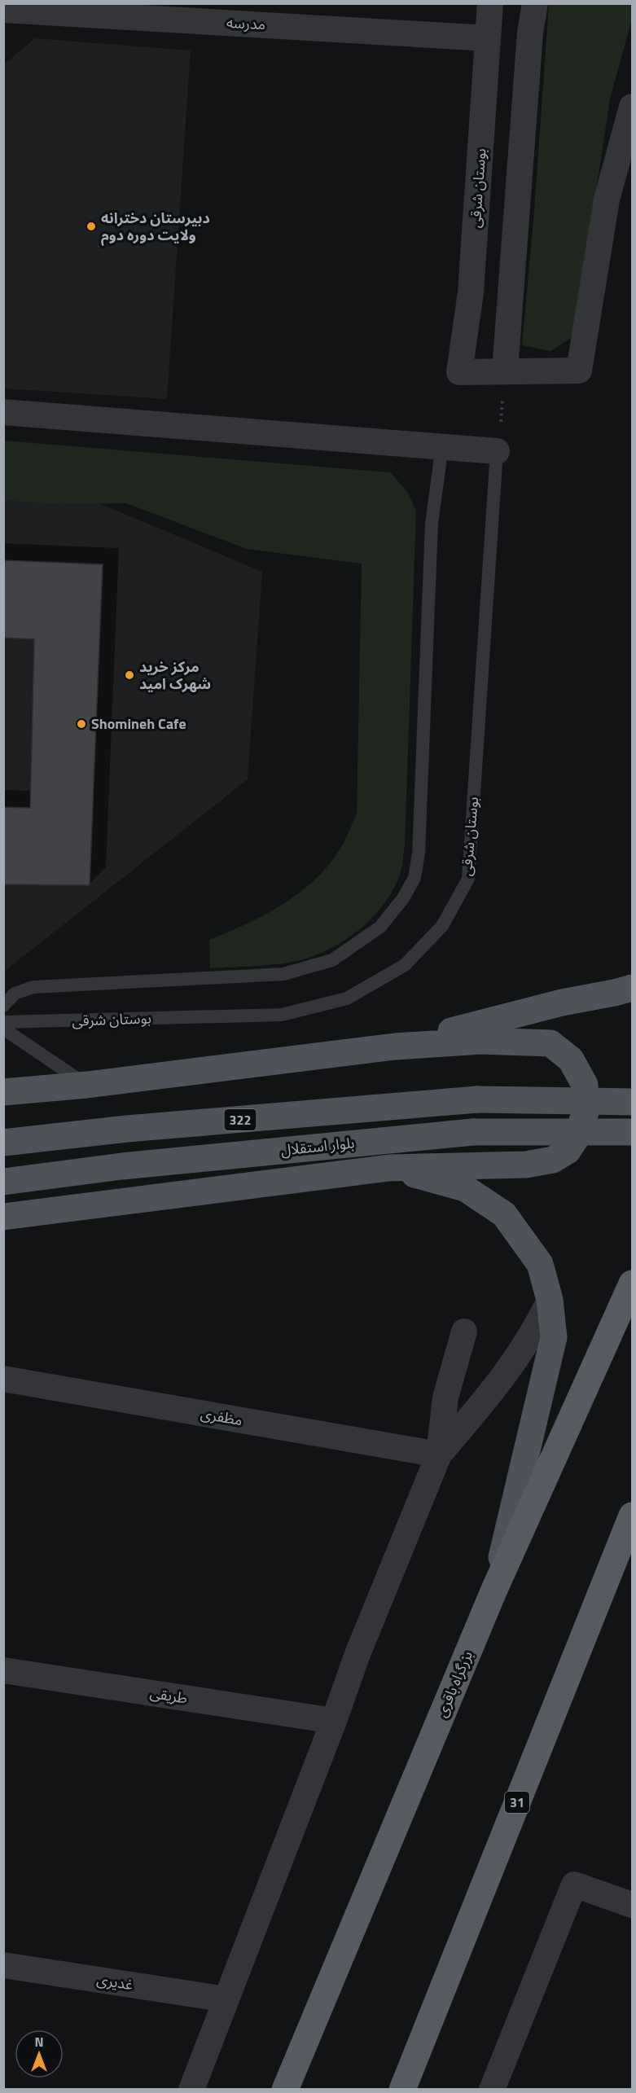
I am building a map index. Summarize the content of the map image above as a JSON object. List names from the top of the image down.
{
  "streets": {
    "highway": ["بزرگراه باقری", "31"],
    "main road": ["322", "بلوار استقلال"],
    "street": [
      "مدرسه",
      "بوستان شرقی",
      "مظفری",
      "طریقی",
      "غدیری"
    ]
  },
  "crossings": [
    ["مدرسه", "بوستان شرقی"]
  ],
  "places": ["دبیرستان دخترانه ولایت دوره دوم", "مرکز خرید شهرک امید", "Shomineh Cafe"],
  "north": "top"
}
